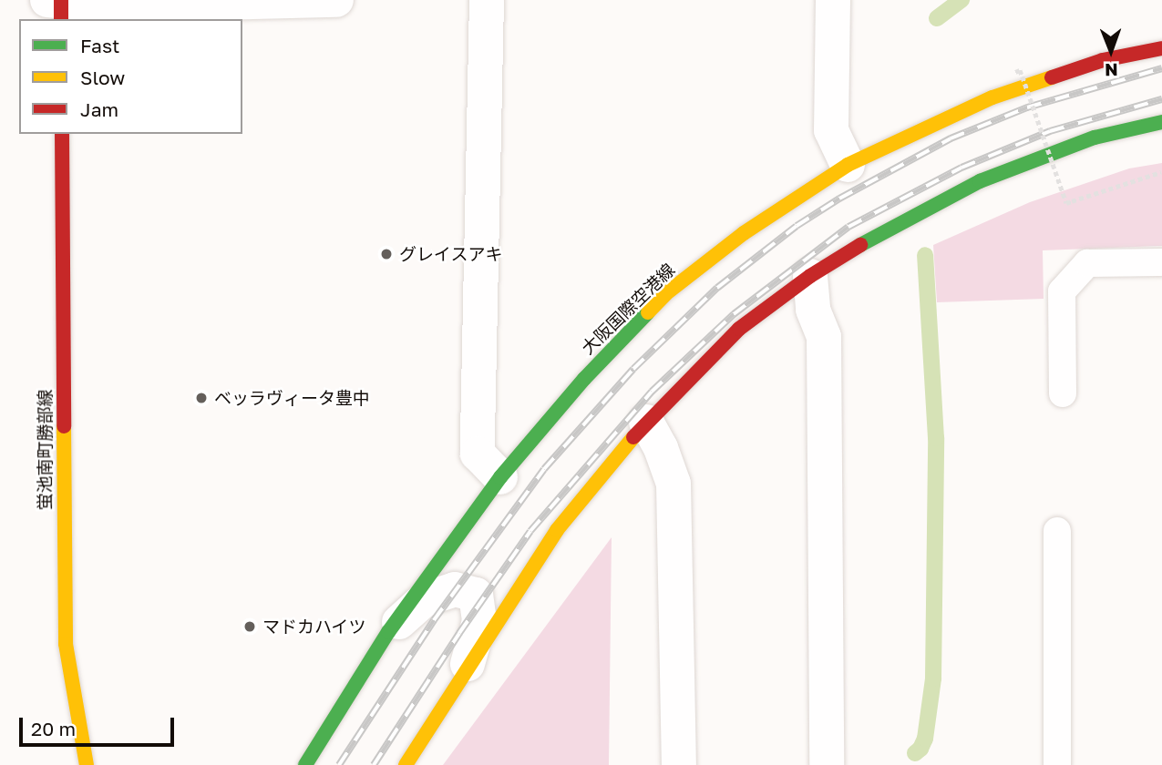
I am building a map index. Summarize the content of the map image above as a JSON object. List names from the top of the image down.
{
  "streets": {
    "main road": ["大阪国際空港線", "蛍池南町勝部線"]
  },
  "places": ["グレイスアキ", "ベッラヴィータ豊中", "マドカハイツ"],
  "legend": ["Fast", "Slow", "Jam"],
  "scale_bar": "20 m",
  "north": "bottom"
}
